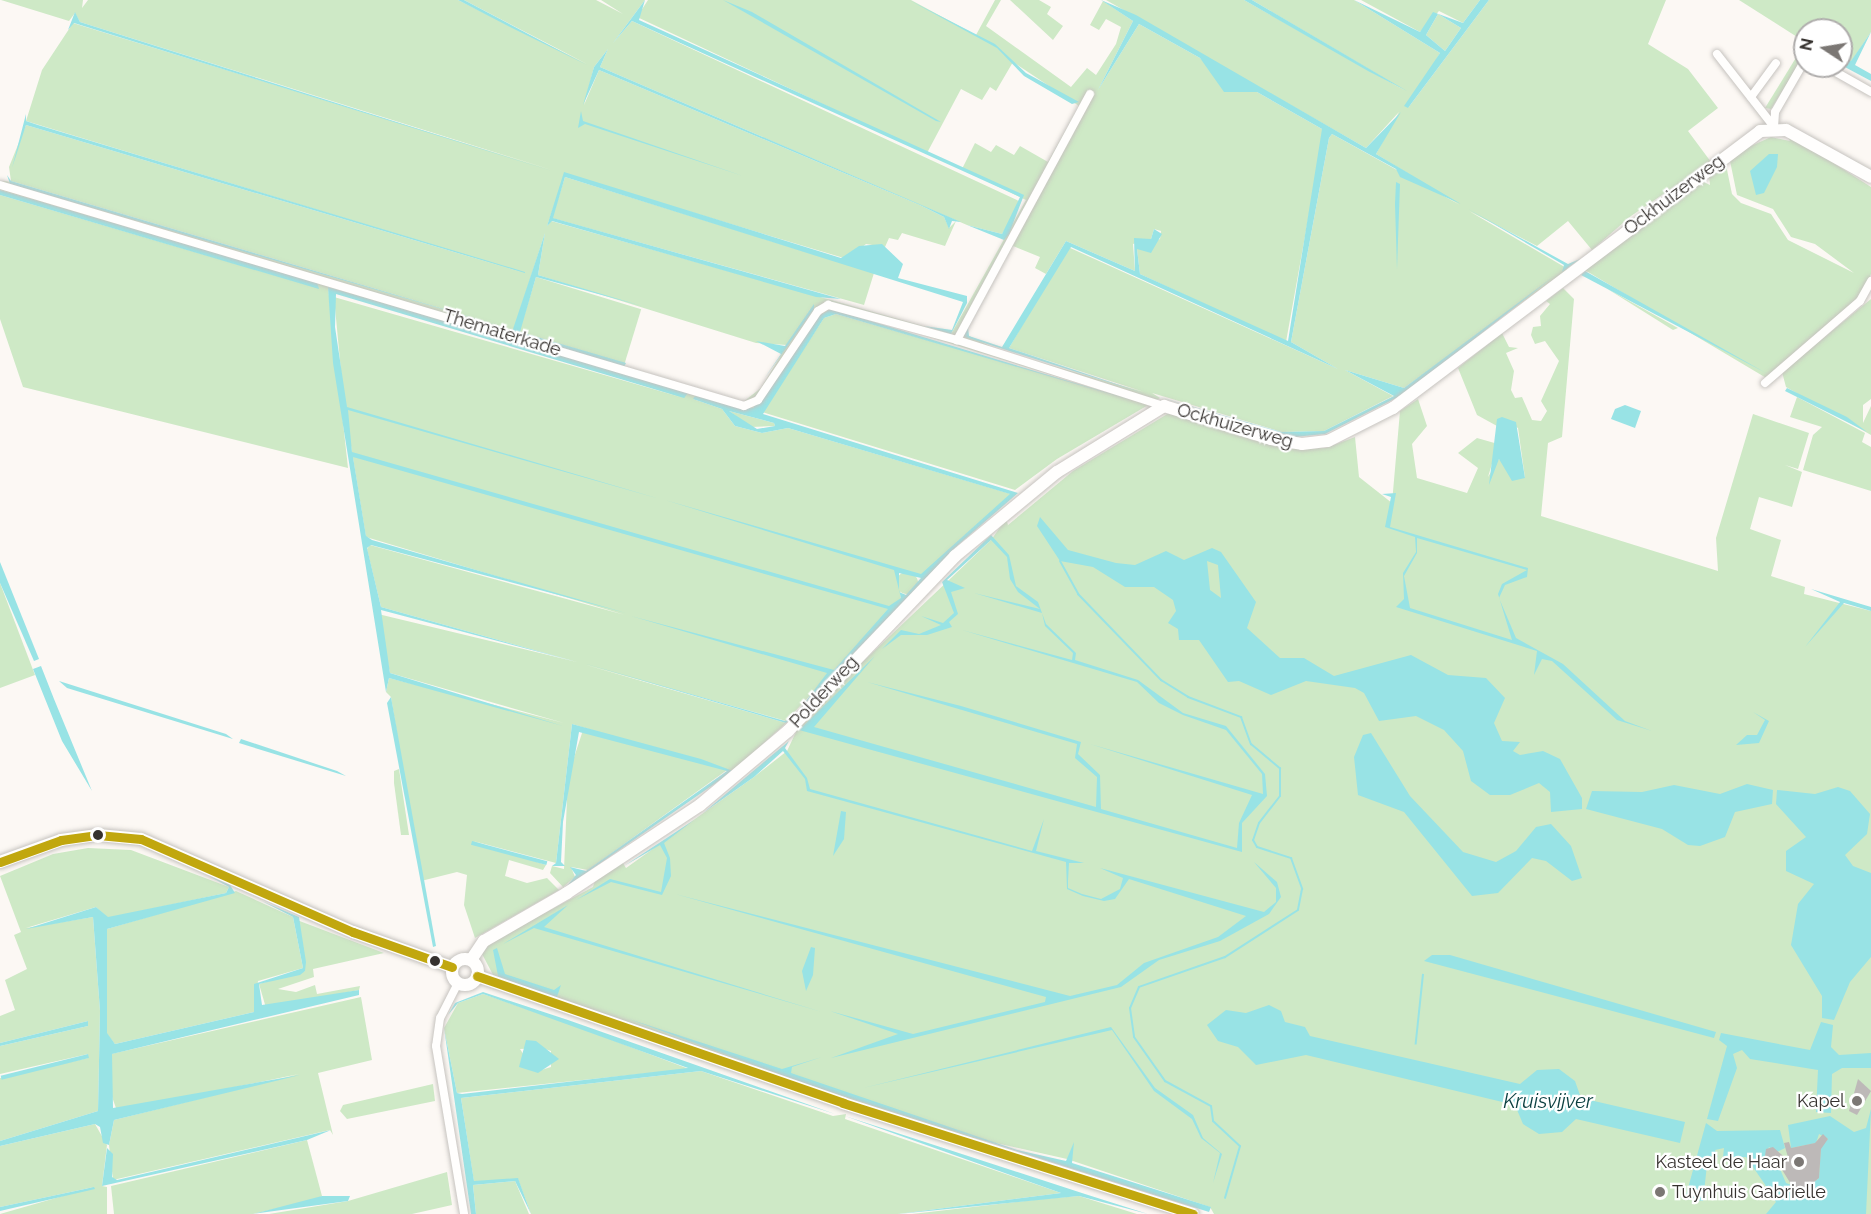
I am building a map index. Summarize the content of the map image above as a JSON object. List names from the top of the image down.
{
  "streets": {
    "street": ["Ockhuizerweg", "Thematerkade", "Polderweg"]
  },
  "crossings": [
    ["Ockhuizerweg", "Thematerkade"],
    ["Ockhuizerweg", "Polderweg"]
  ],
  "water": ["Kruisvijver"],
  "places": ["Kapel", "Kasteel de Haar", "Tuynhuis Gabrielle"],
  "north": "left"
}
